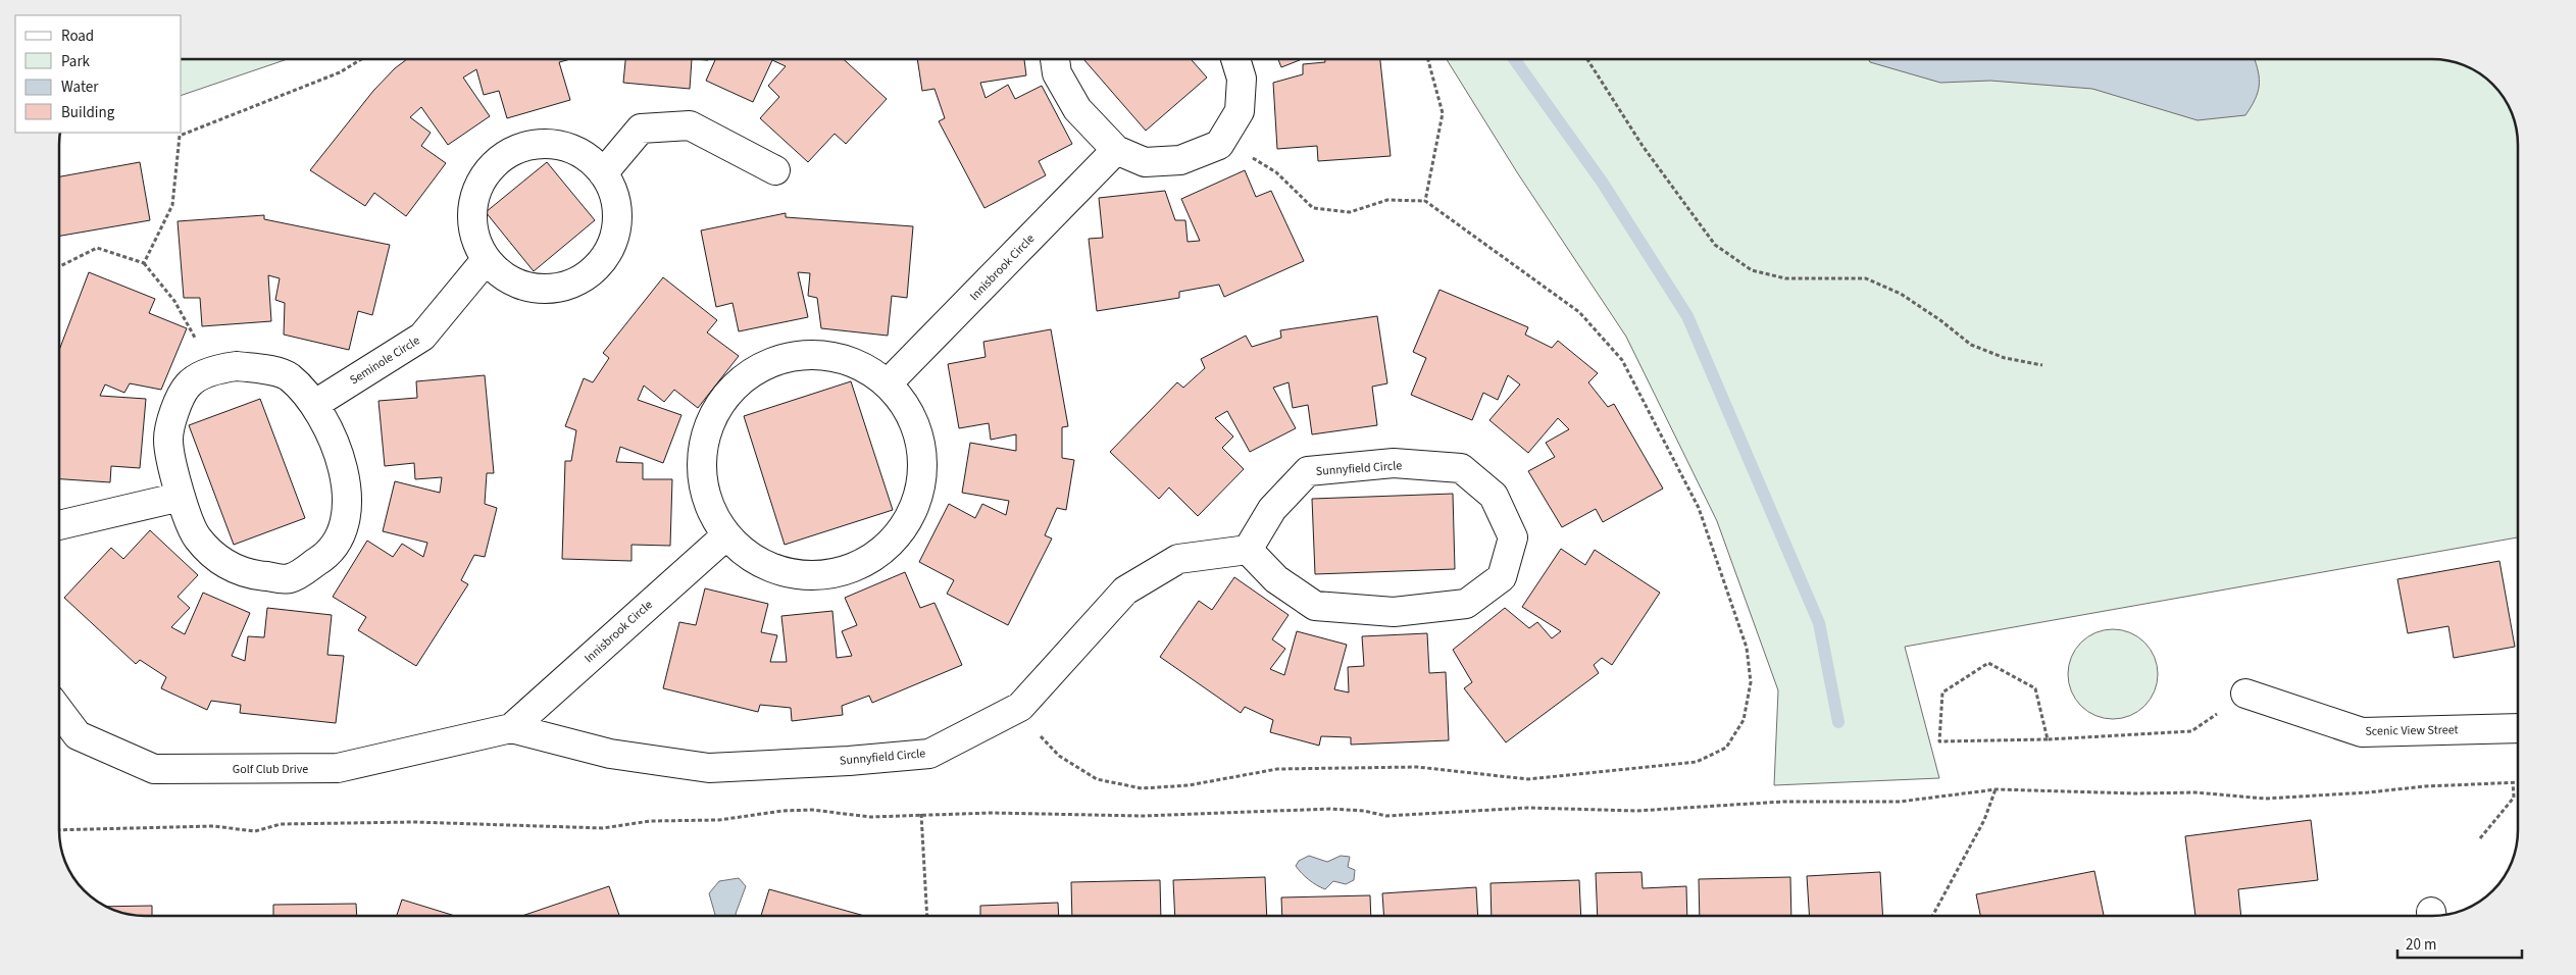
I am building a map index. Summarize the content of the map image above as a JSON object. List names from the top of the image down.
{
  "streets": {
    "street": [
      "Innisbrook Circle",
      "Seminole Circle",
      "Sunnyfield Circle",
      "Scenic View Street",
      "Golf Club Drive"
    ]
  },
  "crossings": [
    ["Innisbrook Circle", "Sunnyfield Circle"],
    ["Innisbrook Circle", "Golf Club Drive"],
    ["Sunnyfield Circle", "Golf Club Drive"]
  ],
  "legend": [
    "Road",
    "Park",
    "Water",
    "Building"
  ],
  "scale_bar": "20 m"
}
